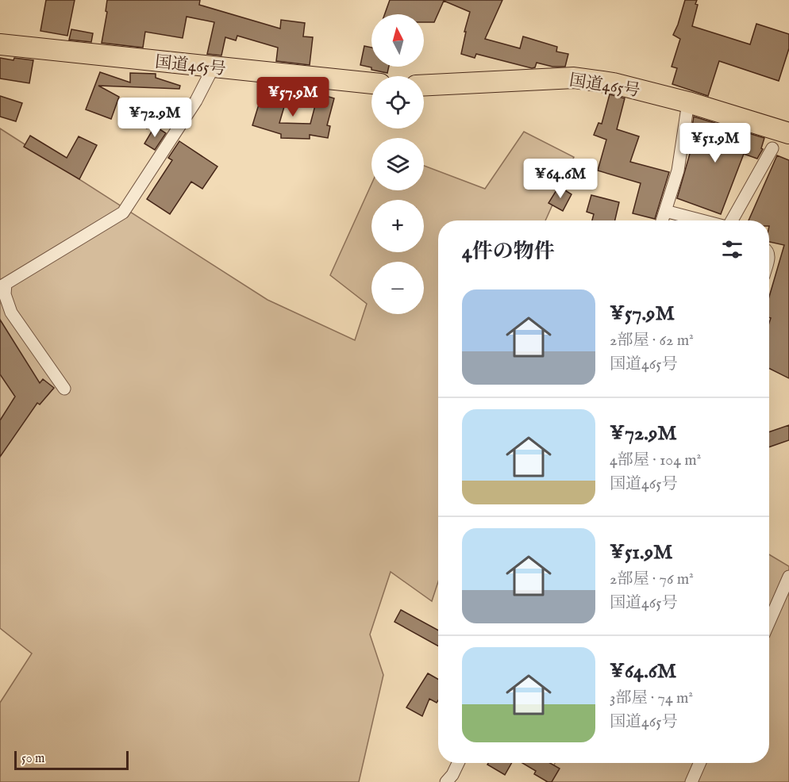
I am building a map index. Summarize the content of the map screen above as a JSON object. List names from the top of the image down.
{
  "streets": {
    "highway": ["国道465号"]
  },
  "scale_bar": "50 m",
  "north": "top",
  "page": {
    "map_buttons": ["+", "−"],
    "price": [
      "¥57.9M",
      "¥72.9M",
      "¥51.9M",
      "¥64.6M"
    ],
    "heading": "4件の物件",
    "list": [
      {
        "name": "¥57.9M",
        "note": "2部屋 · 62 m² · 国道465号"
      },
      {
        "name": "¥72.9M",
        "note": "4部屋 · 104 m² · 国道465号"
      },
      {
        "name": "¥51.9M",
        "note": "2部屋 · 76 m² · 国道465号"
      },
      {
        "name": "¥64.6M",
        "note": "3部屋 · 74 m² · 国道465号"
      }
    ],
    "scale": "50 m"
  }
}
